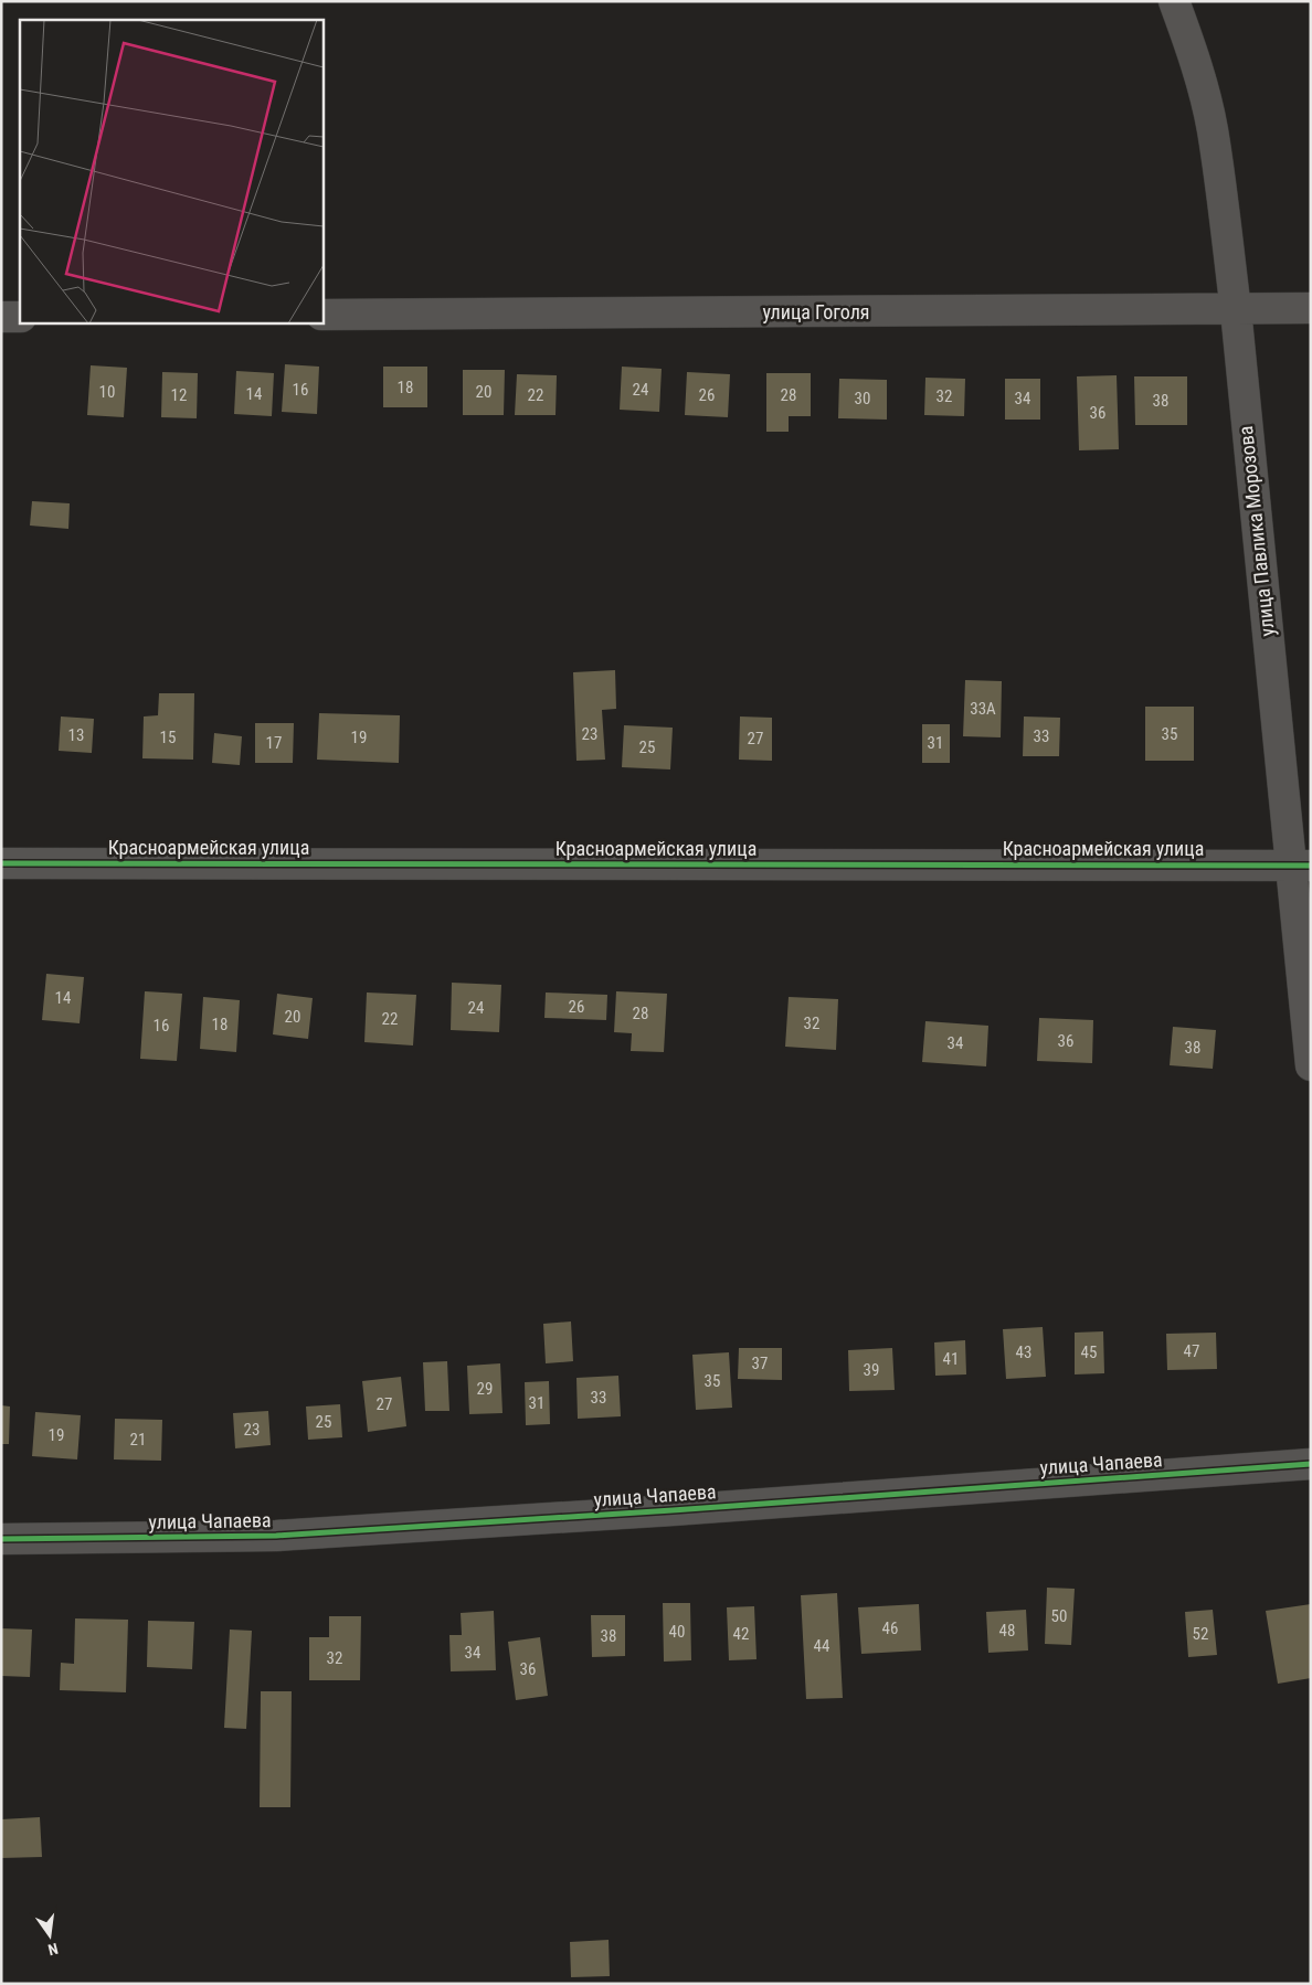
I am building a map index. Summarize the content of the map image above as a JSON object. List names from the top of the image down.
{
  "streets": {
    "street": [
      "улица Гоголя",
      "улица Павлика Морозова",
      "Красноармейская улица",
      "улица Чапаева"
    ]
  },
  "crossings": [
    ["улица Гоголя", "улица Павлика Морозова"],
    ["улица Павлика Морозова", "Красноармейская улица"]
  ],
  "house_numbers": [
    "18",
    "16",
    "24",
    "10",
    "20",
    "14",
    "12",
    "22",
    "26",
    "28",
    "32",
    "30",
    "34",
    "38",
    "36",
    "33А",
    "23",
    "35",
    "13",
    "33",
    "15",
    "19",
    "27",
    "17",
    "31",
    "25",
    "14",
    "26",
    "24",
    "28",
    "20",
    "22",
    "32",
    "18",
    "16",
    "36",
    "34",
    "38",
    "47",
    "43",
    "45",
    "41",
    "37",
    "39",
    "35",
    "29",
    "33",
    "31",
    "27",
    "25",
    "23",
    "19",
    "21",
    "50",
    "46",
    "48",
    "40",
    "42",
    "52",
    "38",
    "44",
    "34",
    "32",
    "36"
  ],
  "north": "bottom"
}
